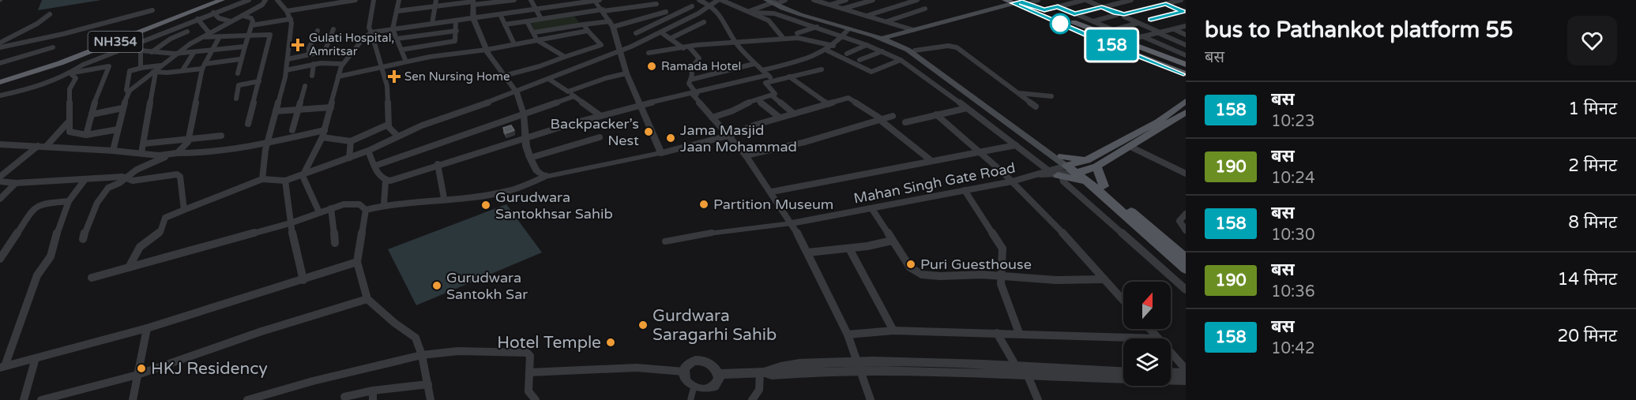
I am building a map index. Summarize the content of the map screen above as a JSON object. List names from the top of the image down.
{
  "streets": {
    "highway": ["NH354"],
    "street": ["Mahan Singh Gate Road"]
  },
  "places": {
    "health": ["Gulati Hospital, Amritsar", "Sen Nursing Home"],
    "other": [
      "Ramada Hotel",
      "Backpacker’s Nest",
      "Jama Masjid Jaan Mohammad",
      "Partition Museum",
      "Gurudwara Santokhsar Sahib",
      "Puri Guesthouse",
      "Gurudwara Santokh Sar",
      "Gurdwara Saragarhi Sahib",
      "Hotel Temple",
      "HKJ Residency"
    ]
  },
  "lines": ["bus line 158"],
  "north": "top",
  "page": {
    "on_map": "158",
    "heading": ["bus to Pathankot platform 55", "बस"],
    "list": [
      {
        "mark": "158",
        "name": "बस",
        "note": "10:23",
        "value": "1 मिनट"
      },
      {
        "mark": "190",
        "name": "बस",
        "note": "10:24",
        "value": "2 मिनट"
      },
      {
        "mark": "158",
        "name": "बस",
        "note": "10:30",
        "value": "8 मिनट"
      },
      {
        "mark": "190",
        "name": "बस",
        "note": "10:36",
        "value": "14 मिनट"
      },
      {
        "mark": "158",
        "name": "बस",
        "note": "10:42",
        "value": "20 मिनट"
      }
    ]
  }
}
